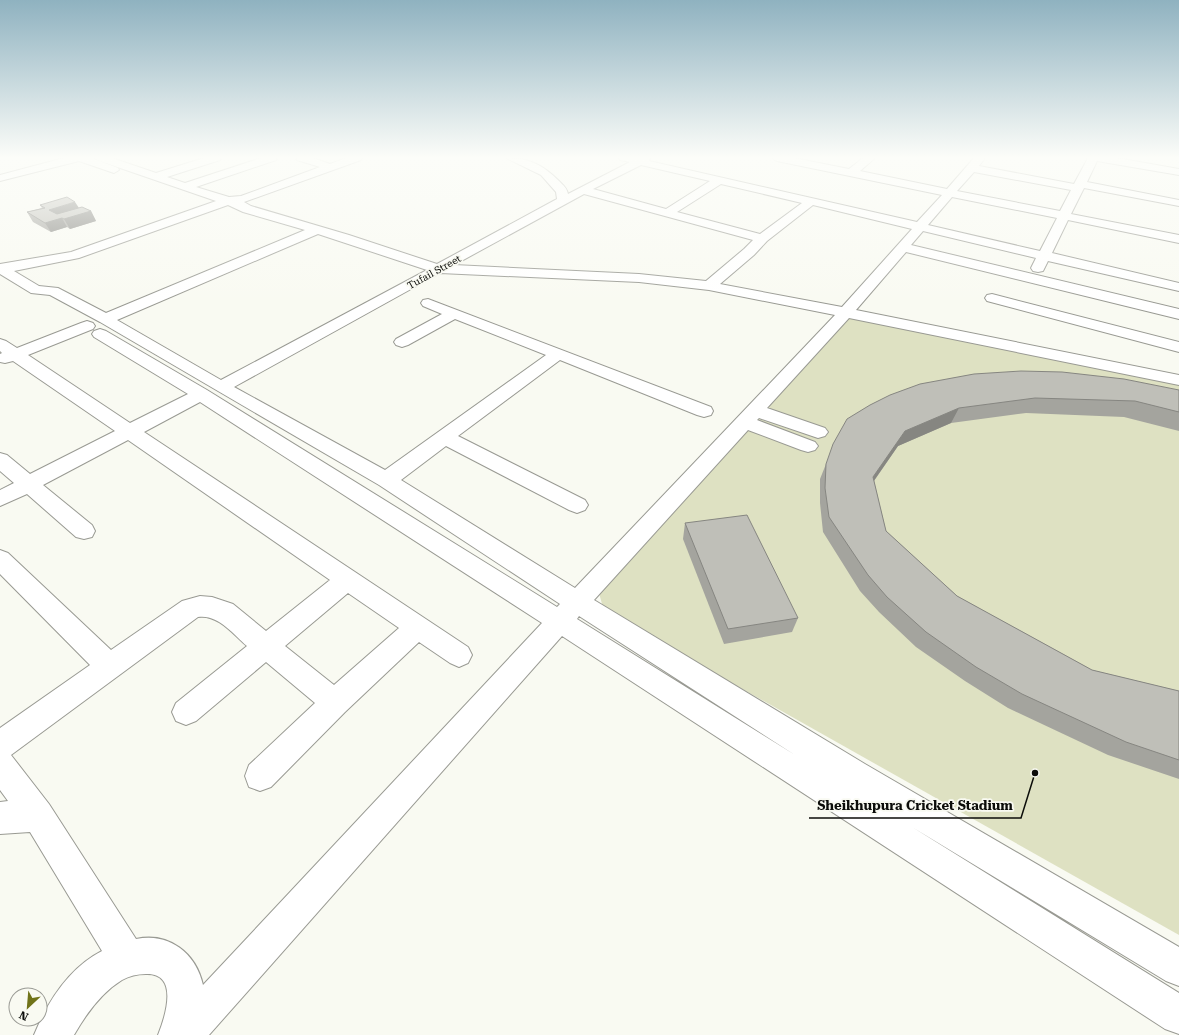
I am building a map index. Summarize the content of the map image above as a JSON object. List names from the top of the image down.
{
  "streets": {
    "street": ["Tufail Street"]
  },
  "places": ["Sheikhupura Cricket Stadium"],
  "north": "bottom left"
}
